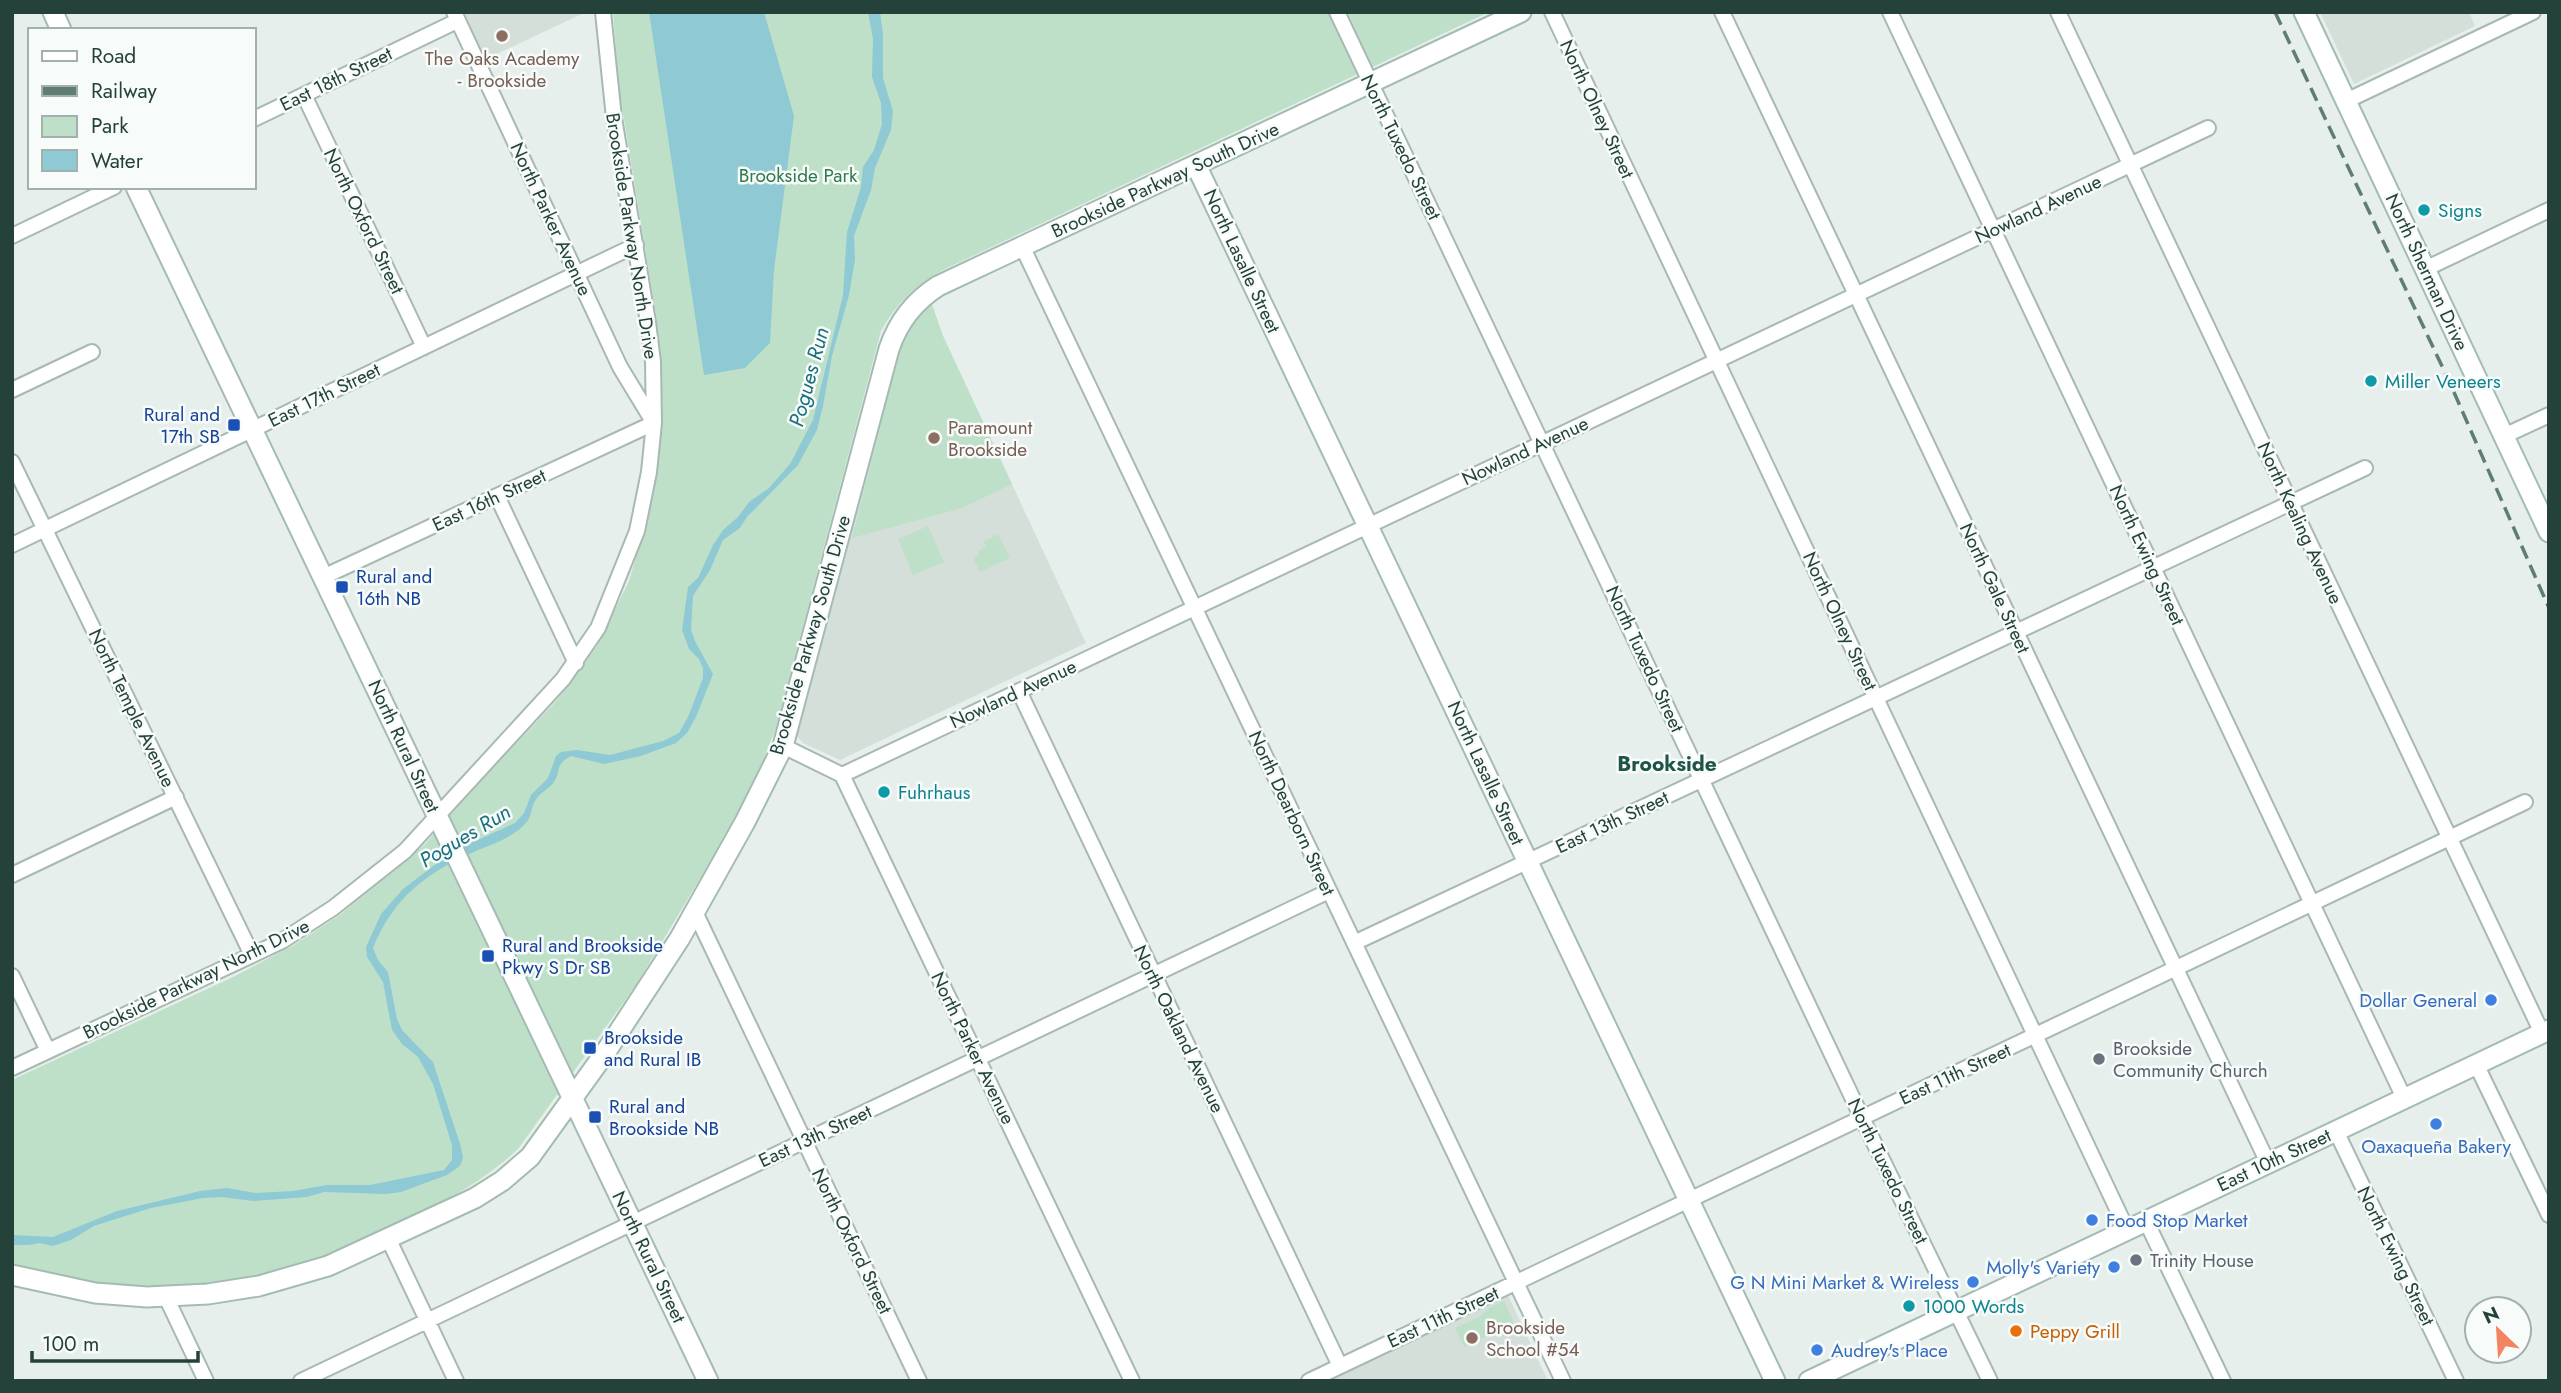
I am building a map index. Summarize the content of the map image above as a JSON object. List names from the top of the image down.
{
  "streets": {
    "main road": [
      "Brookside Parkway South Drive",
      "North Lasalle Street",
      "North Sherman Drive",
      "North Rural Street",
      "East 10th Street"
    ],
    "street": [
      "East 18th Street",
      "North Olney Street",
      "North Tuxedo Street",
      "Nowland Avenue",
      "North Parker Avenue",
      "North Oxford Street",
      "Brookside Parkway North Drive",
      "East 17th Street",
      "East 16th Street",
      "North Kealing Avenue",
      "North Ewing Street",
      "North Gale Street",
      "North Temple Avenue",
      "North Dearborn Street",
      "East 13th Street",
      "North Oakland Avenue",
      "East 11th Street"
    ]
  },
  "crossings": [
    ["East 18th Street", "North Parker Avenue"],
    ["East 18th Street", "North Oxford Street"],
    ["North Olney Street", "Nowland Avenue"],
    ["North Olney Street", "East 13th Street"],
    ["North Olney Street", "East 11th Street"],
    ["North Olney Street", "East 10th Street"],
    ["North Tuxedo Street", "Brookside Parkway South Drive"],
    ["North Tuxedo Street", "Nowland Avenue"],
    ["North Tuxedo Street", "East 13th Street"],
    ["North Tuxedo Street", "East 11th Street"],
    ["North Tuxedo Street", "East 10th Street"],
    ["Brookside Parkway South Drive", "North Oxford Street"],
    ["Brookside Parkway South Drive", "North Lasalle Street"],
    ["Brookside Parkway South Drive", "North Rural Street"],
    ["Brookside Parkway South Drive", "North Dearborn Street"],
    ["Nowland Avenue", "North Parker Avenue"],
    ["Nowland Avenue", "North Lasalle Street"],
    ["Nowland Avenue", "North Kealing Avenue"],
    ["Nowland Avenue", "North Ewing Street"],
    ["Nowland Avenue", "North Gale Street"],
    ["Nowland Avenue", "North Dearborn Street"],
    ["Nowland Avenue", "North Oakland Avenue"],
    ["North Parker Avenue", "Brookside Parkway North Drive"],
    ["North Parker Avenue", "East 17th Street"],
    ["North Parker Avenue", "East 16th Street"],
    ["North Parker Avenue", "East 13th Street"],
    ["North Oxford Street", "East 17th Street"],
    ["North Oxford Street", "East 13th Street"],
    ["Brookside Parkway North Drive", "East 17th Street"],
    ["Brookside Parkway North Drive", "East 16th Street"],
    ["Brookside Parkway North Drive", "North Temple Avenue"],
    ["Brookside Parkway North Drive", "North Rural Street"],
    ["North Lasalle Street", "East 13th Street"],
    ["North Lasalle Street", "East 11th Street"],
    ["East 17th Street", "North Temple Avenue"],
    ["East 17th Street", "North Rural Street"],
    ["East 16th Street", "North Rural Street"],
    ["North Kealing Avenue", "East 13th Street"],
    ["North Kealing Avenue", "East 11th Street"],
    ["North Kealing Avenue", "East 10th Street"],
    ["North Ewing Street", "East 13th Street"],
    ["North Ewing Street", "East 11th Street"],
    ["North Ewing Street", "East 10th Street"],
    ["North Gale Street", "East 13th Street"],
    ["North Gale Street", "East 11th Street"],
    ["North Gale Street", "East 10th Street"],
    ["North Rural Street", "East 13th Street"],
    ["North Dearborn Street", "East 13th Street"],
    ["North Dearborn Street", "East 11th Street"],
    ["East 13th Street", "North Oakland Avenue"],
    ["North Oakland Avenue", "East 11th Street"]
  ],
  "districts": ["Brookside"],
  "water": ["Pogues Run"],
  "parks": ["Brookside Park"],
  "places": {
    "other": [
      "The Oaks Academy - Brookside",
      "Signs",
      "Miller Veneers",
      "Paramount Brookside",
      "Fuhrhaus",
      "Dollar General",
      "Brookside Community Church",
      "Oaxaqueña Bakery",
      "Food Stop Market",
      "Trinity House",
      "Molly's Variety",
      "G N Mini Market & Wireless",
      "1000 Words",
      "Peppy Grill",
      "Brookside School #54",
      "Audrey's Place"
    ],
    "transit": [
      "Rural and 17th SB",
      "Rural and 16th NB",
      "Rural and Brookside Pkwy S Dr SB",
      "Brookside and Rural IB",
      "Rural and Brookside NB"
    ]
  },
  "legend": [
    "Road",
    "Railway",
    "Park",
    "Water"
  ],
  "scale_bar": "100 m",
  "north": "top left"
}
